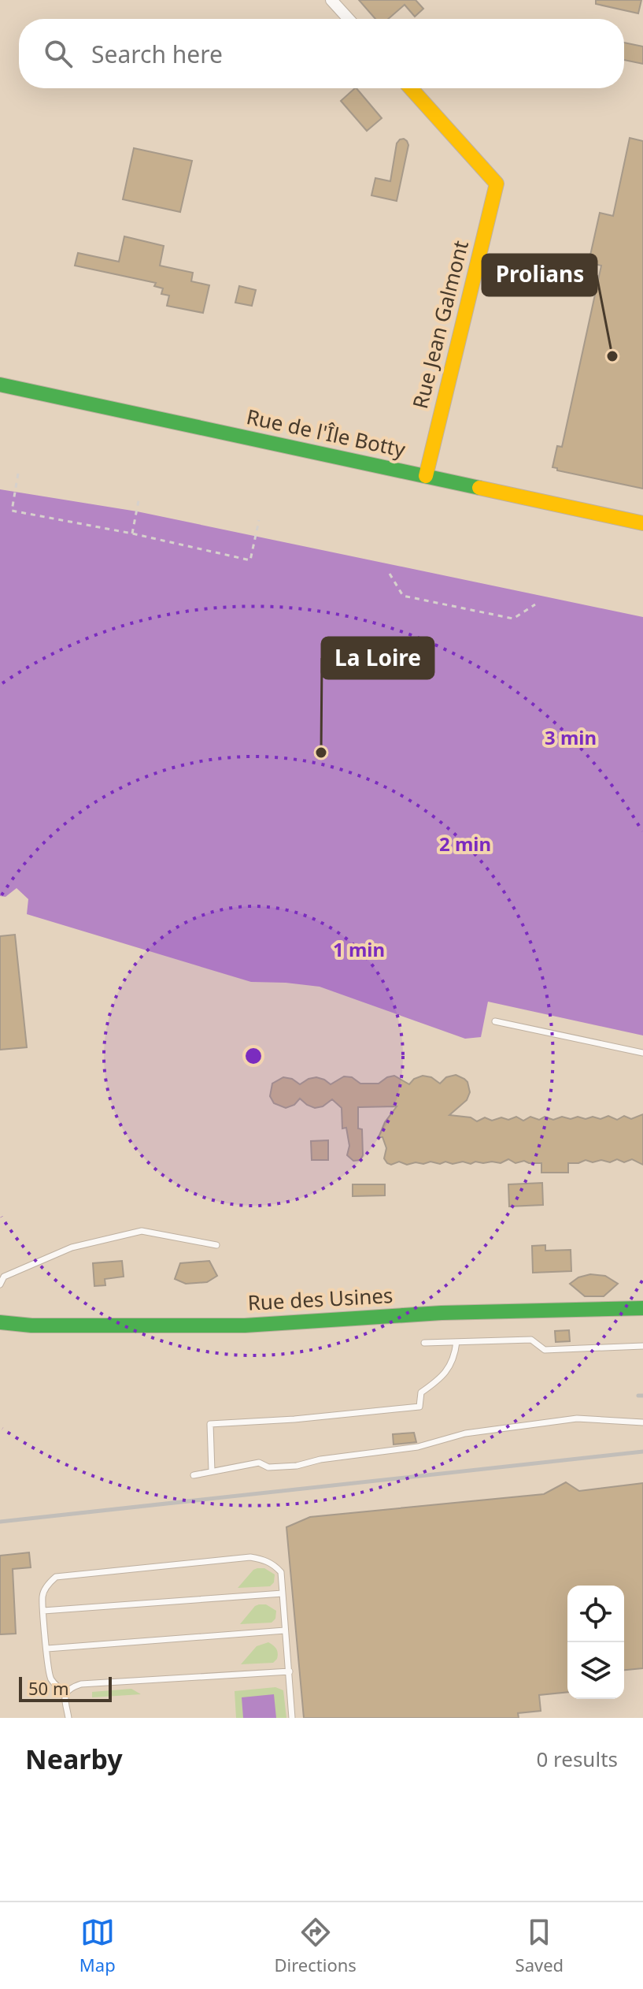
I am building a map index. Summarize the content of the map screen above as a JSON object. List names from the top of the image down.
{
  "streets": {
    "street": ["Rue Jean Galmont", "Rue de l'Île Botty", "Rue des Usines"]
  },
  "crossings": [
    ["Rue Jean Galmont", "Rue de l'Île Botty"]
  ],
  "places": ["Prolians", "La Loire"],
  "scale_bar": "50 m",
  "page": {
    "search": "Search here",
    "scale": "50 m",
    "heading": ["Nearby", "0 results"],
    "nav": ["Map", "Directions", "Saved"]
  },
  "rings": ["3 min", "2 min", "1 min"]
}
